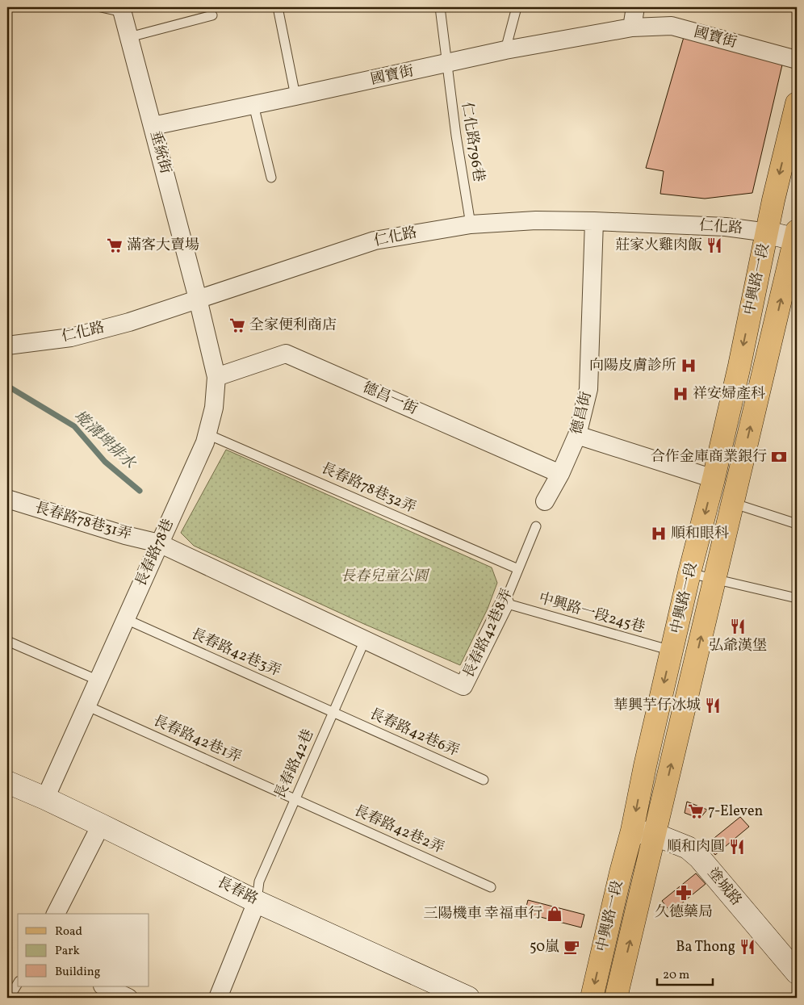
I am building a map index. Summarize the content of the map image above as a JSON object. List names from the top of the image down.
{
  "streets": {
    "main road": ["中興路一段"],
    "street": [
      "國寶街",
      "垂統街",
      "仁化路",
      "德昌一街",
      "德昌街",
      "長春路78巷31弄",
      "長春路78巷",
      "長春路42巷8弄",
      "塗城路",
      "長春路"
    ],
    "lane": [
      "仁化路796巷",
      "長春路78巷32弄",
      "中興路一段245巷",
      "長春路42巷3弄",
      "長春路42巷6弄",
      "長春路42巷1弄",
      "長春路42巷",
      "長春路42巷2弄"
    ]
  },
  "crossings": [
    ["國寶街", "仁化路796巷"],
    ["國寶街", "垂統街"],
    ["仁化路796巷", "仁化路"],
    ["垂統街", "仁化路"],
    ["垂統街", "長春路78巷"],
    ["仁化路", "中興路一段"],
    ["仁化路", "德昌街"],
    ["仁化路", "長春路78巷"],
    ["中興路一段", "中興路一段245巷"],
    ["中興路一段", "塗城路"],
    ["德昌一街", "德昌街"],
    ["德昌一街", "長春路78巷"],
    ["長春路78巷32弄", "長春路78巷"],
    ["長春路78巷32弄", "長春路42巷8弄"],
    ["長春路78巷31弄", "長春路78巷"],
    ["長春路78巷31弄", "長春路42巷8弄"],
    ["長春路78巷31弄", "長春路42巷"],
    ["長春路78巷", "長春路42巷3弄"],
    ["長春路78巷", "長春路42巷1弄"],
    ["長春路78巷", "長春路"],
    ["中興路一段245巷", "長春路42巷8弄"],
    ["長春路42巷8弄", "長春路42巷"],
    ["長春路42巷3弄", "長春路42巷6弄"],
    ["長春路42巷3弄", "長春路42巷"],
    ["長春路42巷6弄", "長春路42巷"],
    ["長春路42巷1弄", "長春路42巷"],
    ["長春路42巷1弄", "長春路42巷2弄"],
    ["長春路42巷", "長春路42巷2弄"],
    ["長春路42巷", "長春路"]
  ],
  "water": ["墘溝埤排水"],
  "parks": ["長春兒童公園"],
  "places": {
    "supermarket": ["滿客大賣場", "全家便利商店", "7-Eleven"],
    "restaurant": [
      "莊家火雞肉飯",
      "弘爺漢堡",
      "華興芋仔冰城",
      "順和肉圓",
      "Ba Thong"
    ],
    "hospital": ["向陽皮膚診所", "祥安婦產科", "順和眼科"],
    "bank": ["合作金庫商業銀行"],
    "pharmacy": ["久德藥局"],
    "shop": ["三陽機車 幸福車行"],
    "cafe": ["50嵐"]
  },
  "legend": ["Road", "Park", "Building"],
  "scale_bar": "20 m"
}
